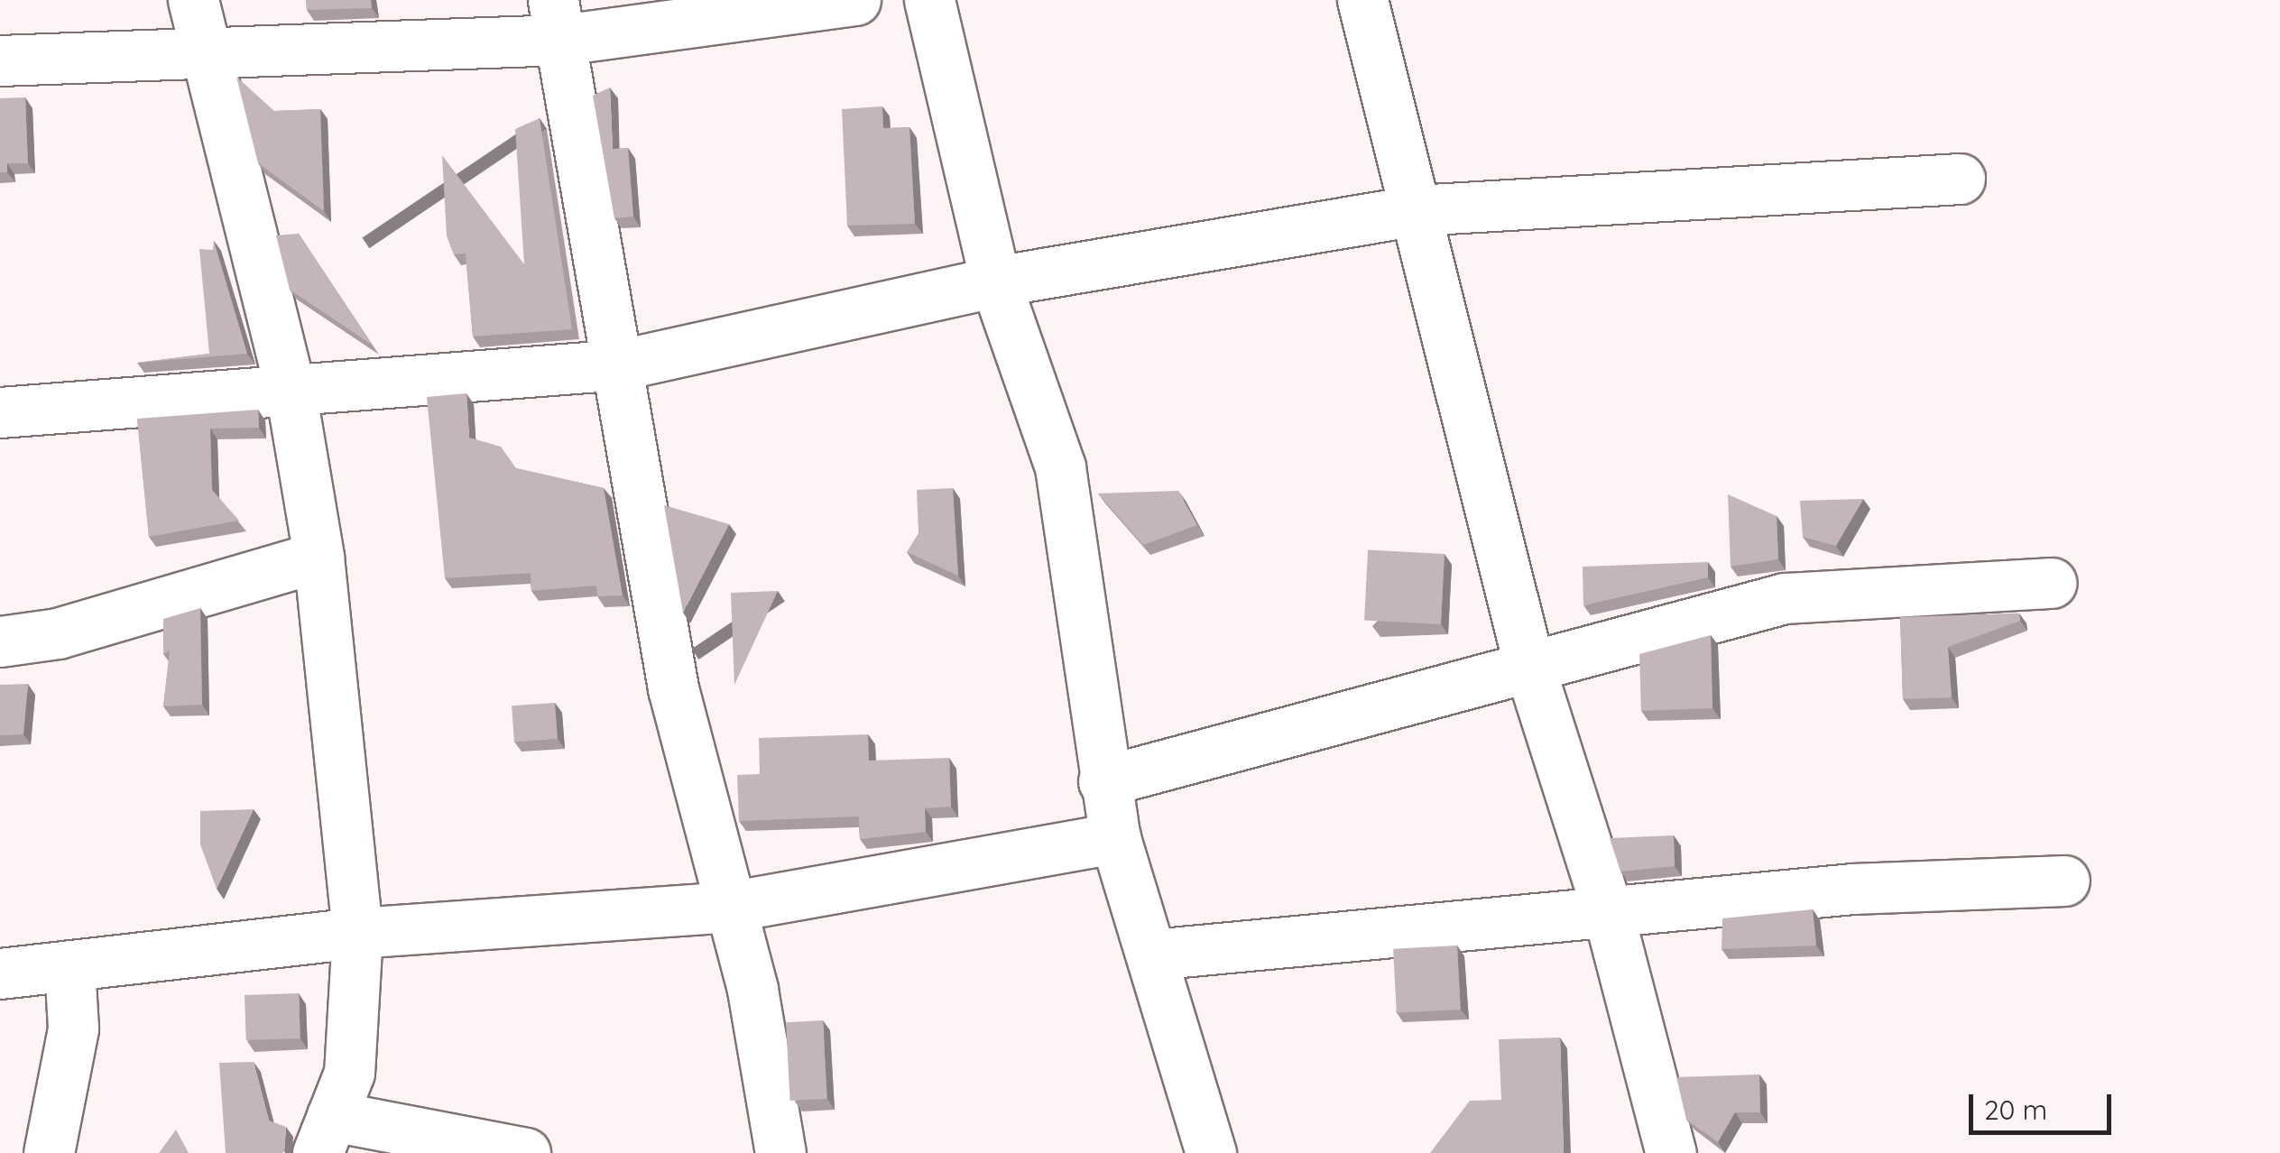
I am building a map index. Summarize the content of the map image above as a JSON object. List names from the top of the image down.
{
  "scale_bar": "20 m"
}
